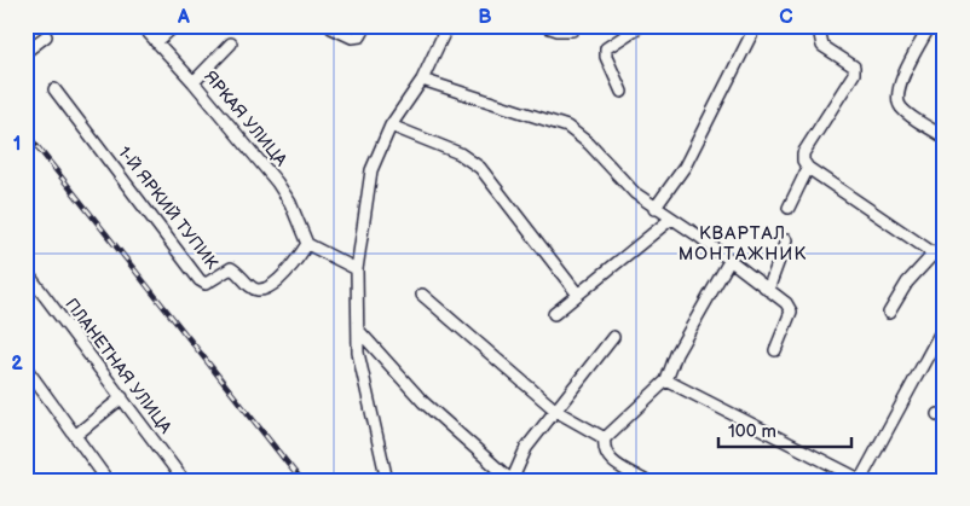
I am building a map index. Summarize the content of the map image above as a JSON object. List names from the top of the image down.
{
  "streets": {
    "street": ["ЯРКАЯ УЛИЦА", "1-Й ЯРКИЙ ТУПИК", "ПЛАНЕТНАЯ УЛИЦА"]
  },
  "crossings": [
    ["ЯРКАЯ УЛИЦА", "1-Й ЯРКИЙ ТУПИК"]
  ],
  "districts": ["КВАРТАЛ МОНТАЖНИК"],
  "scale_bar": "100 m",
  "grid": {
    "columns": ["A", "B", "C"],
    "rows": ["1", "2"]
  }
}
